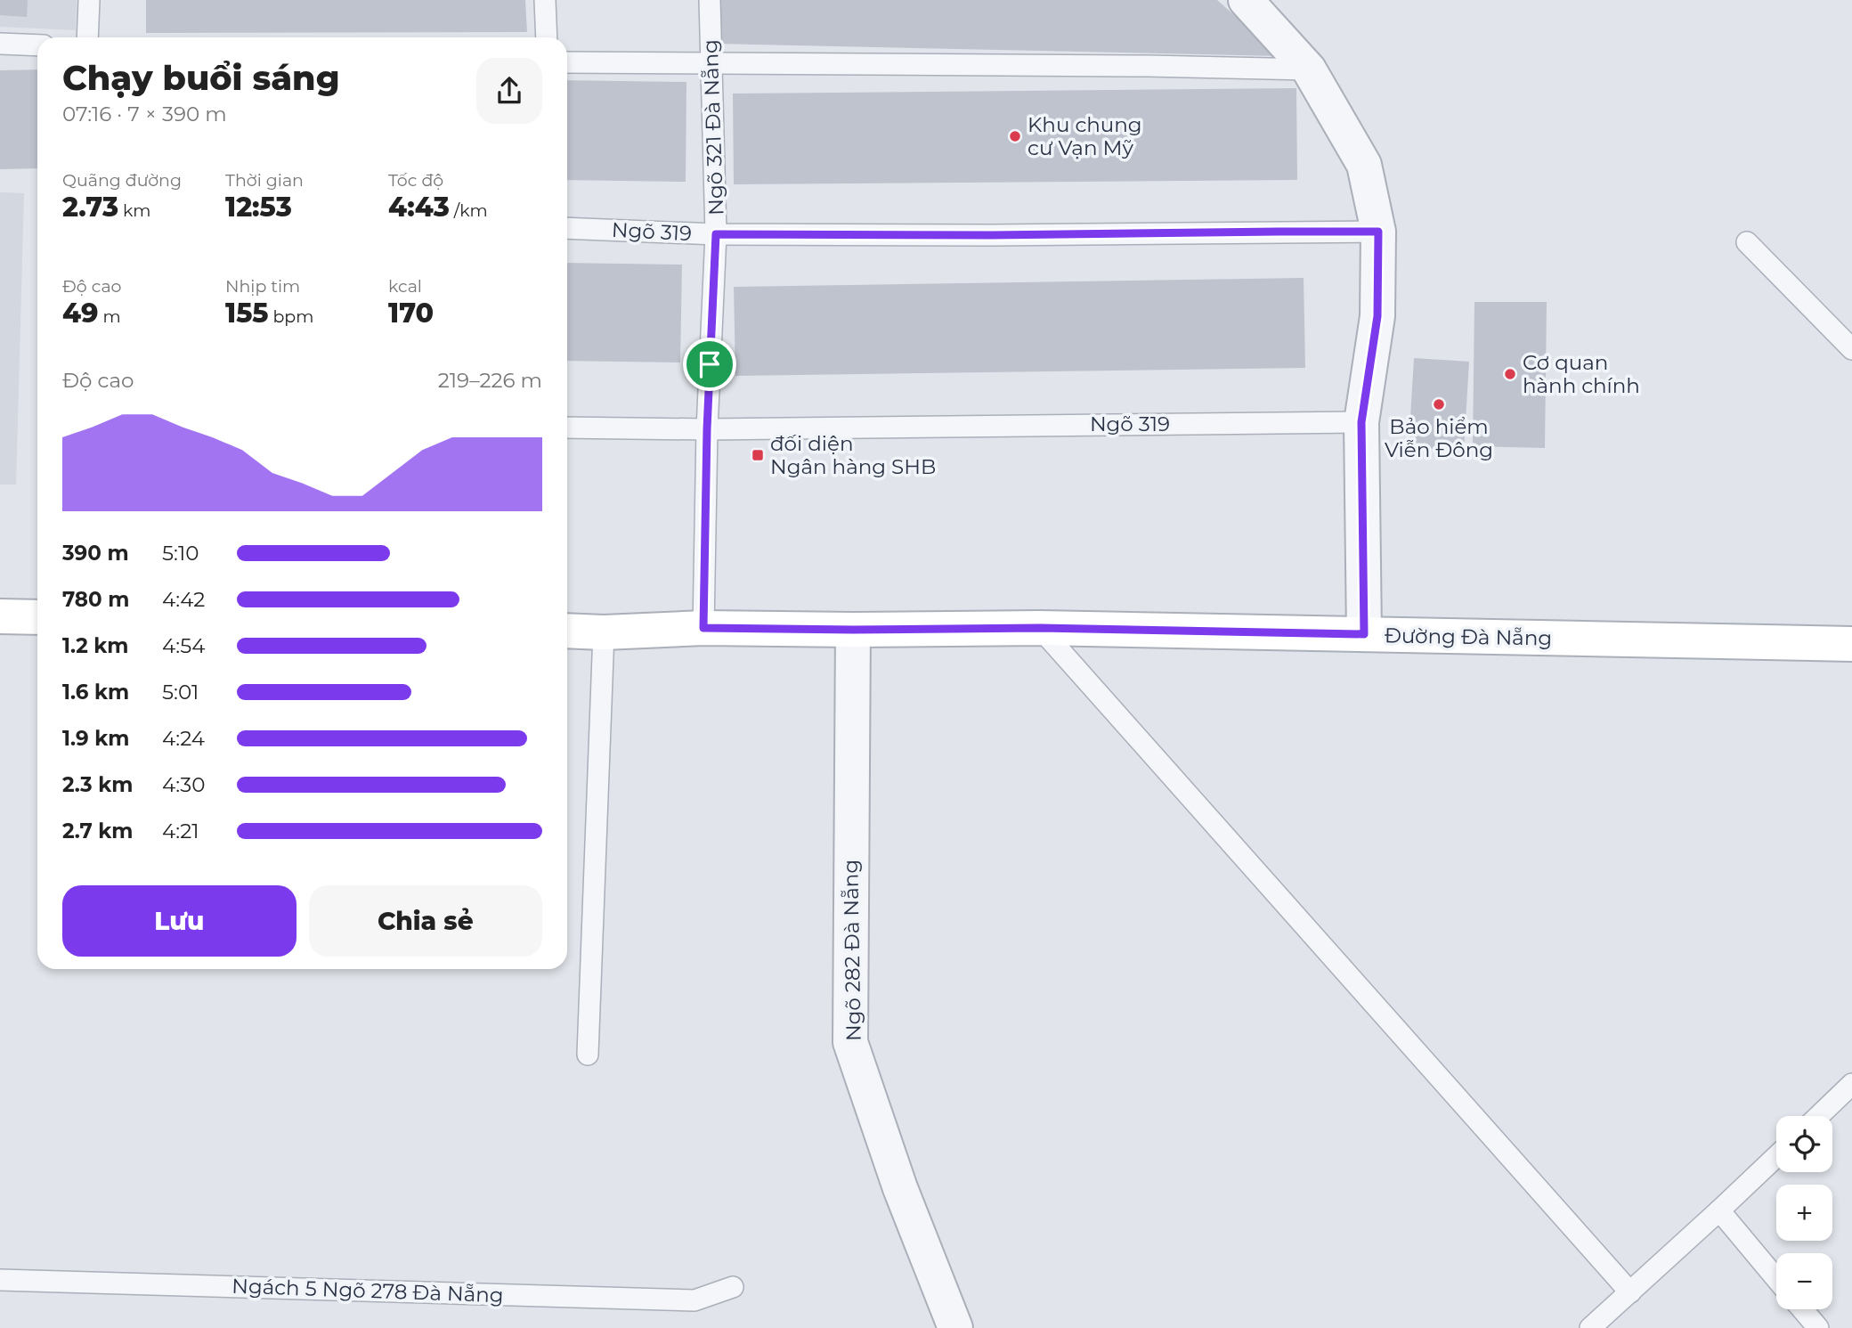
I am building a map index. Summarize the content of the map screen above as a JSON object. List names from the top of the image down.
{
  "streets": {
    "main road": ["Đường Đà Nẵng"],
    "street": ["Ngõ 282 Đà Nẵng"],
    "lane": ["Ngõ 321 Đà Nẵng", "Ngõ 319", "Ngách 5 Ngõ 278 Đà Nẵng"]
  },
  "crossings": [
    ["Ngõ 321 Đà Nẵng", "Ngõ 319"],
    ["Ngõ 321 Đà Nẵng", "Đường Đà Nẵng"],
    ["Đường Đà Nẵng", "Ngõ 282 Đà Nẵng"]
  ],
  "places": {
    "other": ["Khu chung cư Vạn Mỹ", "Cơ quan hành chính", "Bảo hiểm Viễn Đông"],
    "transit": ["đối diện Ngân hàng SHB"]
  },
  "page": {
    "heading": ["Chạy buổi sáng", "07:16 · 7 × 390 m"],
    "stats": [
      ["Quãng đường", "2.73 km"],
      ["Thời gian", "12:53"],
      ["Tốc độ", "4:43 /km"],
      ["Độ cao", "49 m"],
      ["Nhịp tim", "155 bpm"],
      ["kcal", "170"]
    ],
    "chart": ["Độ cao", "219–226 m"],
    "list": [
      {
        "name": "390 m",
        "note": "5:10"
      },
      {
        "name": "780 m",
        "note": "4:42"
      },
      {
        "name": "1.2 km",
        "note": "4:54"
      },
      {
        "name": "1.6 km",
        "note": "5:01"
      },
      {
        "name": "1.9 km",
        "note": "4:24"
      },
      {
        "name": "2.3 km",
        "note": "4:30"
      },
      {
        "name": "2.7 km",
        "note": "4:21"
      }
    ],
    "buttons": ["Lưu", "Chia sẻ"],
    "map_buttons": ["+", "−"]
  }
}
